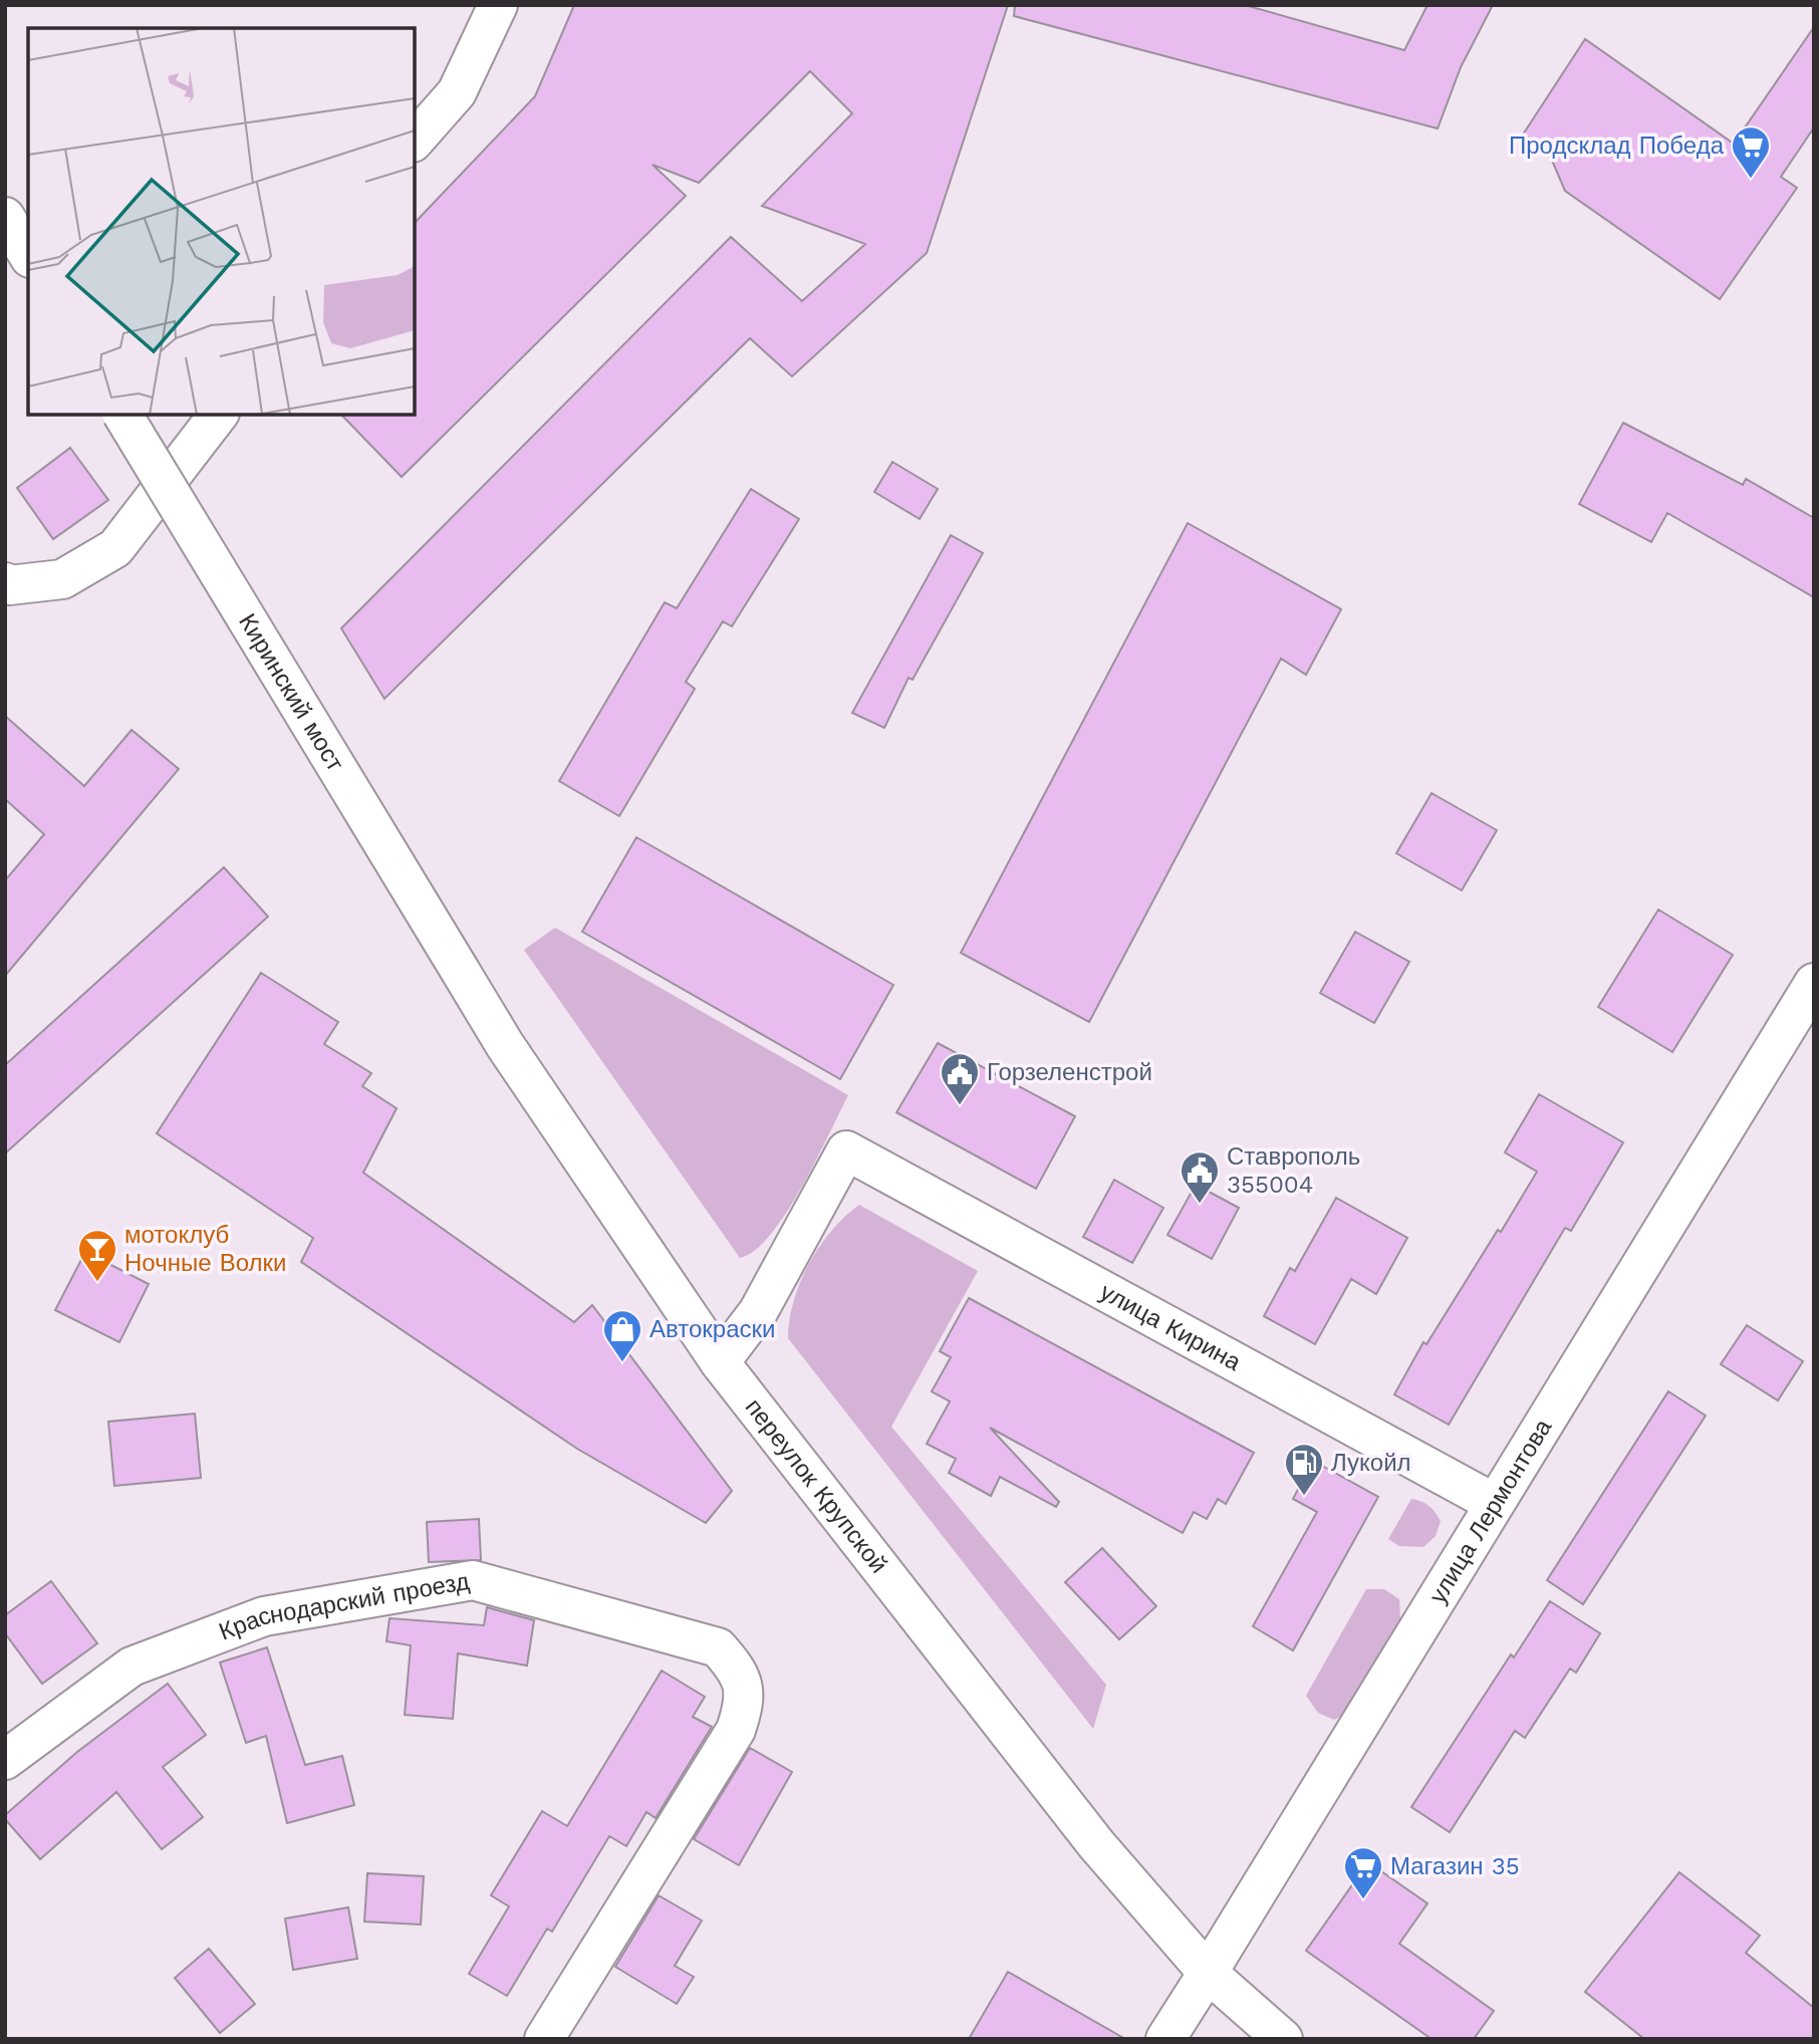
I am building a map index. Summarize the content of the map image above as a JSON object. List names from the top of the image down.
{
  "streets": {
    "street": [
      "Киринский мост",
      "улица Кирина",
      "переулок Крупской",
      "улица Лермонтова",
      "Краснодарский проезд"
    ]
  },
  "crossings": [
    ["Киринский мост", "переулок Крупской"],
    ["улица Кирина", "переулок Крупской"],
    ["улица Кирина", "улица Лермонтова"],
    ["переулок Крупской", "улица Лермонтова"]
  ],
  "places": {
    "supermarket": ["Продсклад Победа", "Магазин 35"],
    "public building": ["Горзеленстрой", "Ставрополь 355004"],
    "bar": ["мотоклуб Ночные Волки"],
    "shop": ["Автокраски"],
    "fuel station": ["Лукойл"]
  }
}
